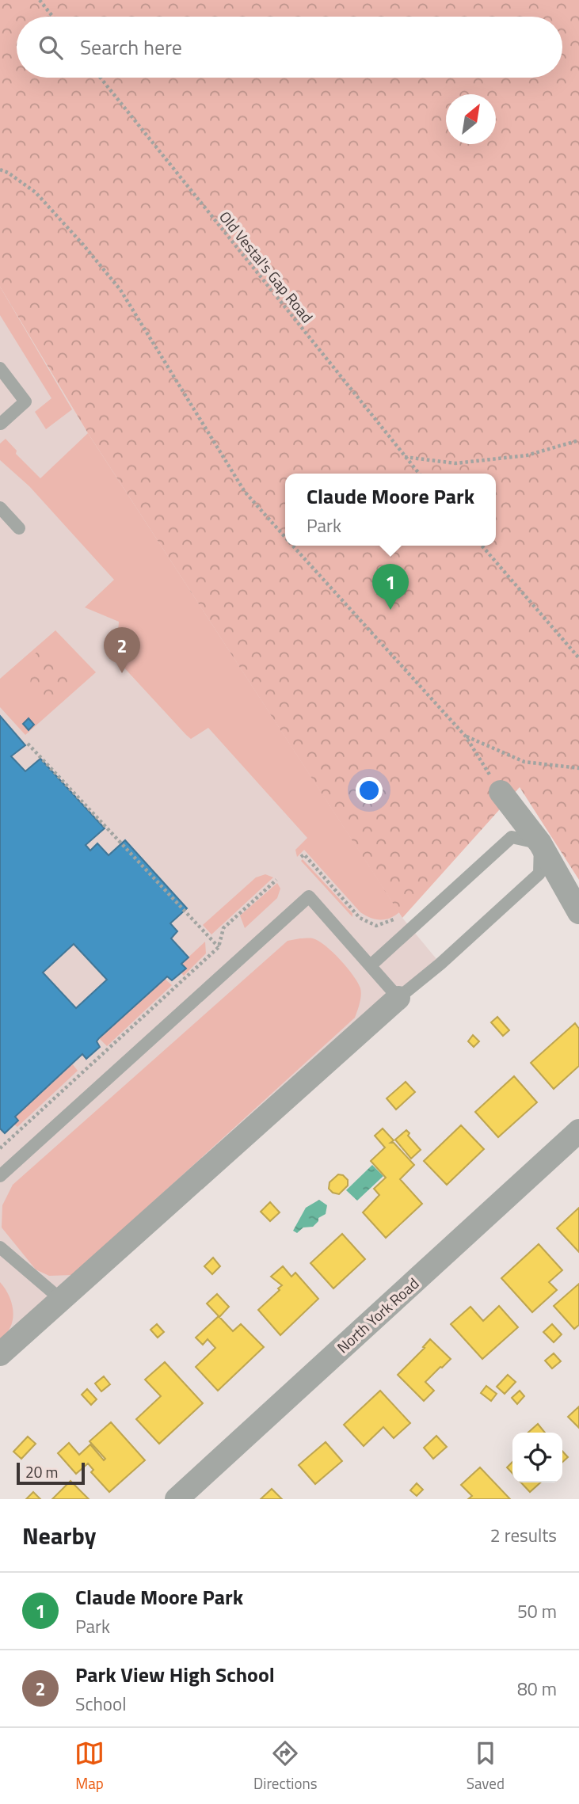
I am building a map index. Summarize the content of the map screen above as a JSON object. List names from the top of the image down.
{
  "streets": {
    "street": ["North York Road"],
    "path": ["Old Vestal's Gap Road"]
  },
  "scale_bar": "20 m",
  "north": "top right",
  "page": {
    "search": "Search here",
    "popup": ["Claude Moore Park", "Park"],
    "pins": ["1", "2"],
    "scale": "20 m",
    "heading": ["Nearby", "2 results"],
    "list": [
      {
        "mark": "1",
        "name": "Claude Moore Park",
        "note": "Park",
        "value": "50 m"
      },
      {
        "mark": "2",
        "name": "Park View High School",
        "note": "School",
        "value": "80 m"
      }
    ],
    "nav": ["Map", "Directions", "Saved"]
  }
}
